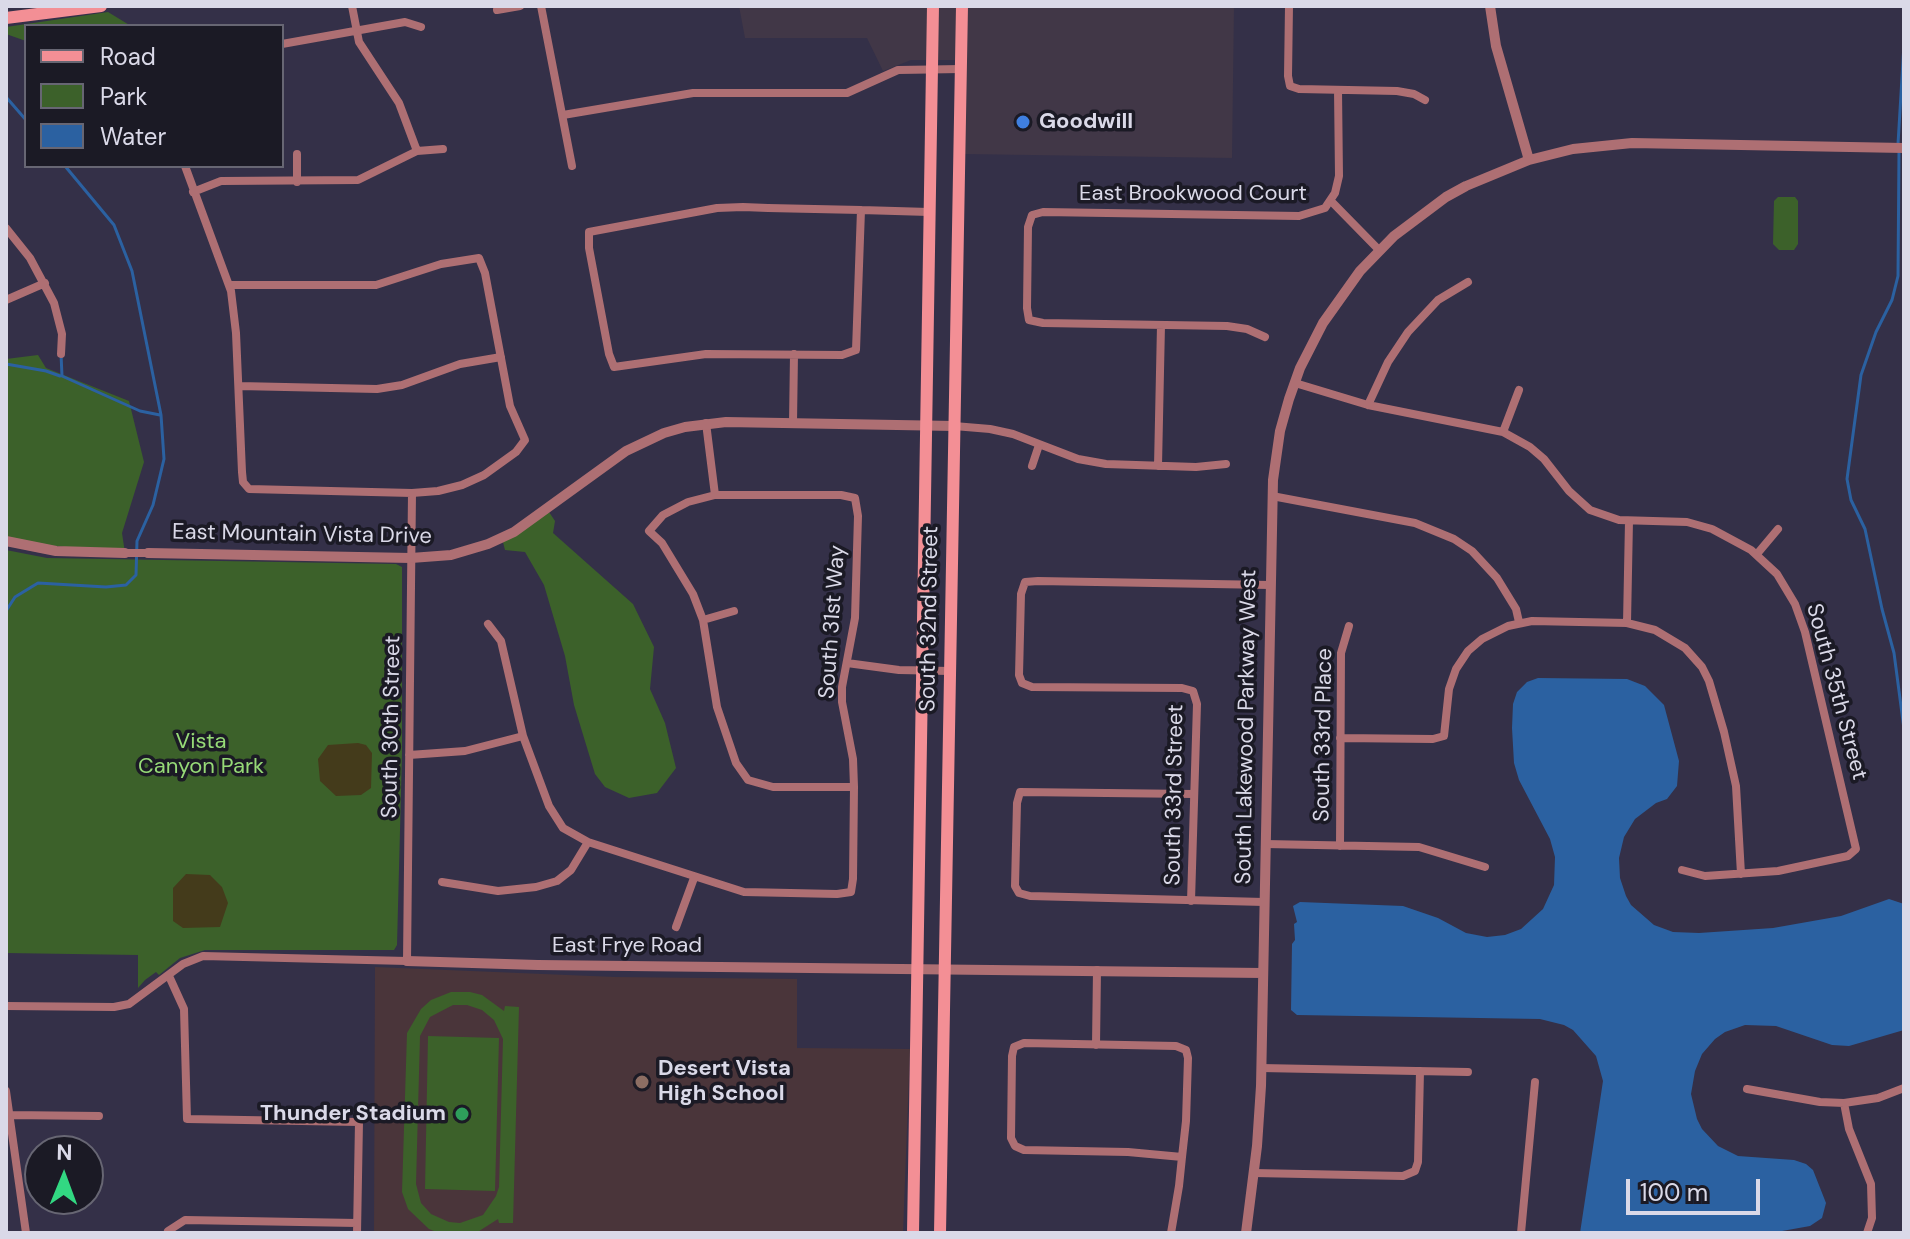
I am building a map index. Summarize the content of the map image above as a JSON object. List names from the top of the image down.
{
  "streets": {
    "main road": ["South 32nd Street"],
    "street": [
      "East Brookwood Court",
      "East Mountain Vista Drive",
      "South 31st Way",
      "South 35th Street",
      "South 30th Street",
      "South Lakewood Parkway West",
      "South 33rd Place",
      "South 33rd Street",
      "East Frye Road"
    ]
  },
  "crossings": [
    ["East Brookwood Court", "South Lakewood Parkway West"],
    ["East Mountain Vista Drive", "South 32nd Street"],
    ["East Mountain Vista Drive", "South 30th Street"],
    ["South 32nd Street", "East Frye Road"],
    ["South 30th Street", "East Frye Road"],
    ["South Lakewood Parkway West", "South 33rd Street"],
    ["South Lakewood Parkway West", "East Frye Road"]
  ],
  "parks": ["Vista Canyon Park"],
  "places": ["Goodwill", "Desert Vista High School", "Thunder Stadium"],
  "legend": ["Road", "Park", "Water"],
  "scale_bar": "100 m",
  "north": "top"
}
